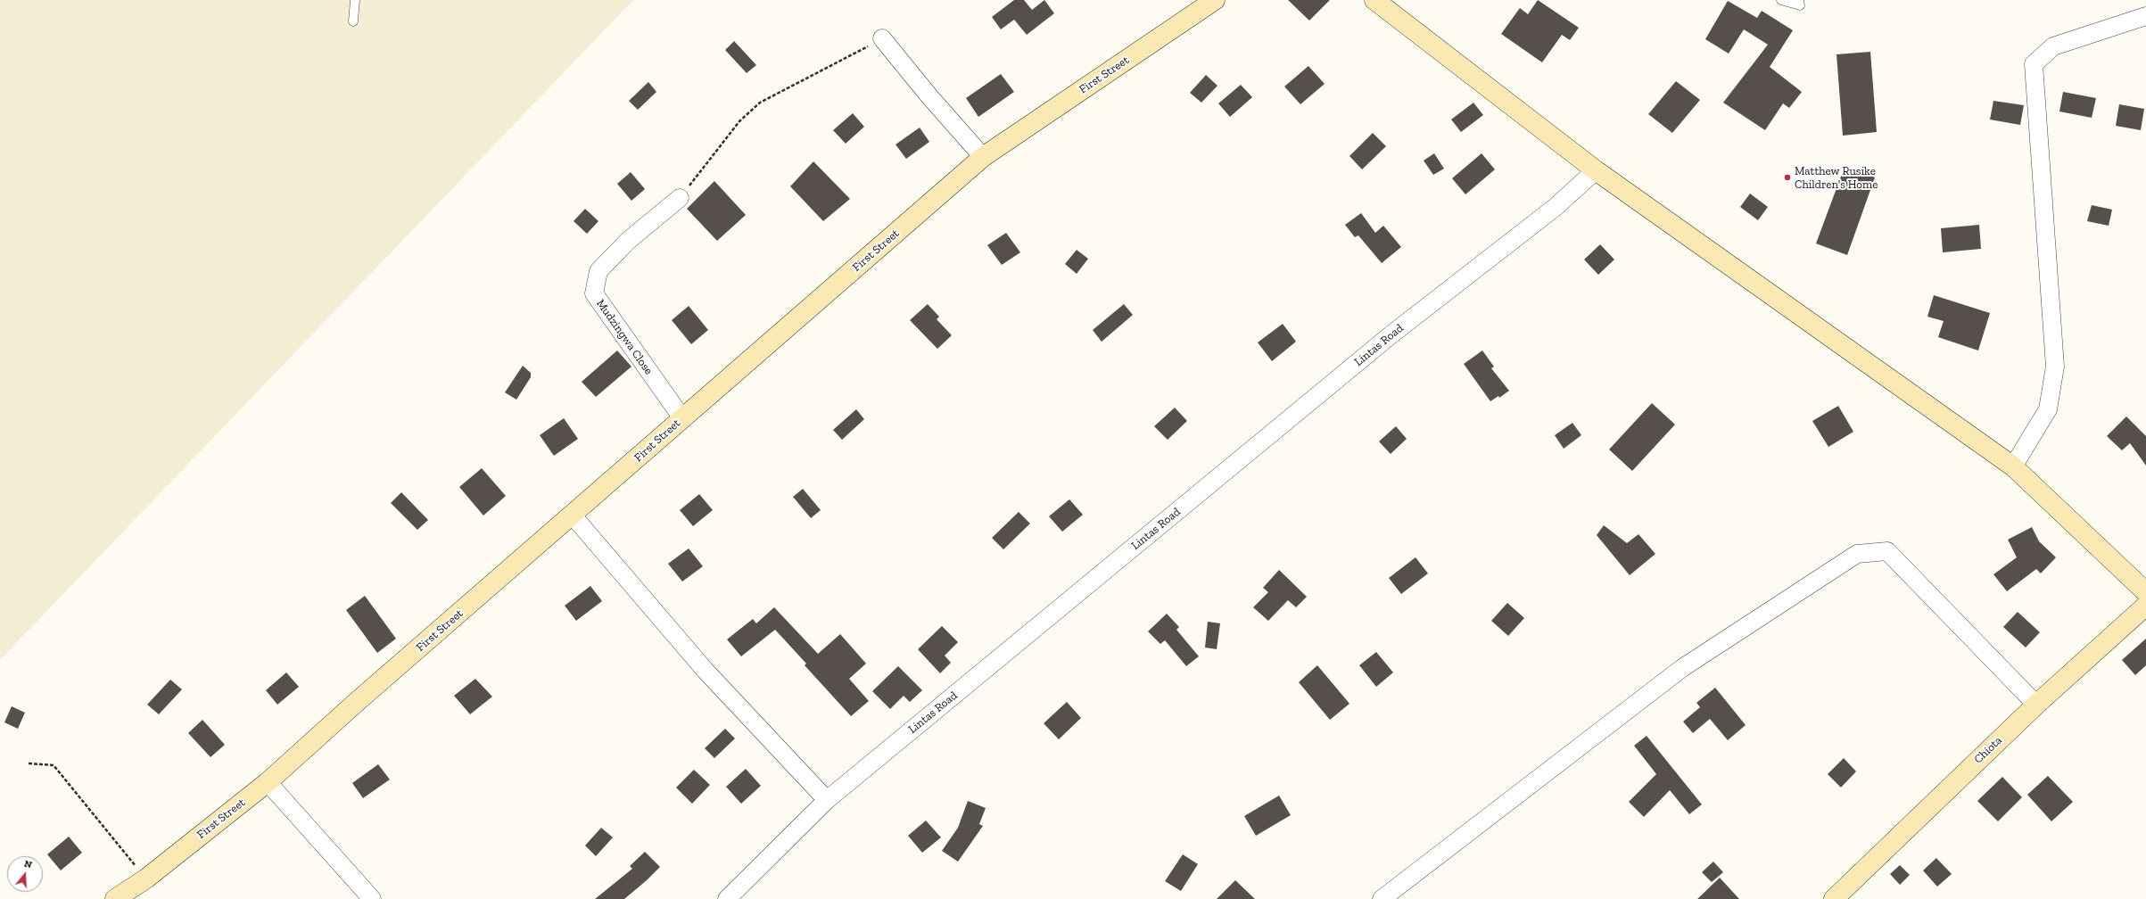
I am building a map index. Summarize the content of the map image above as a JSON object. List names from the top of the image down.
{
  "streets": {
    "street": [
      "First Street",
      "Mudzingwa Close",
      "Lintas Road",
      "Chiota"
    ]
  },
  "crossings": [
    ["First Street", "Mudzingwa Close"]
  ],
  "places": ["Matthew Rusike Children's Home"],
  "north": "top"
}
